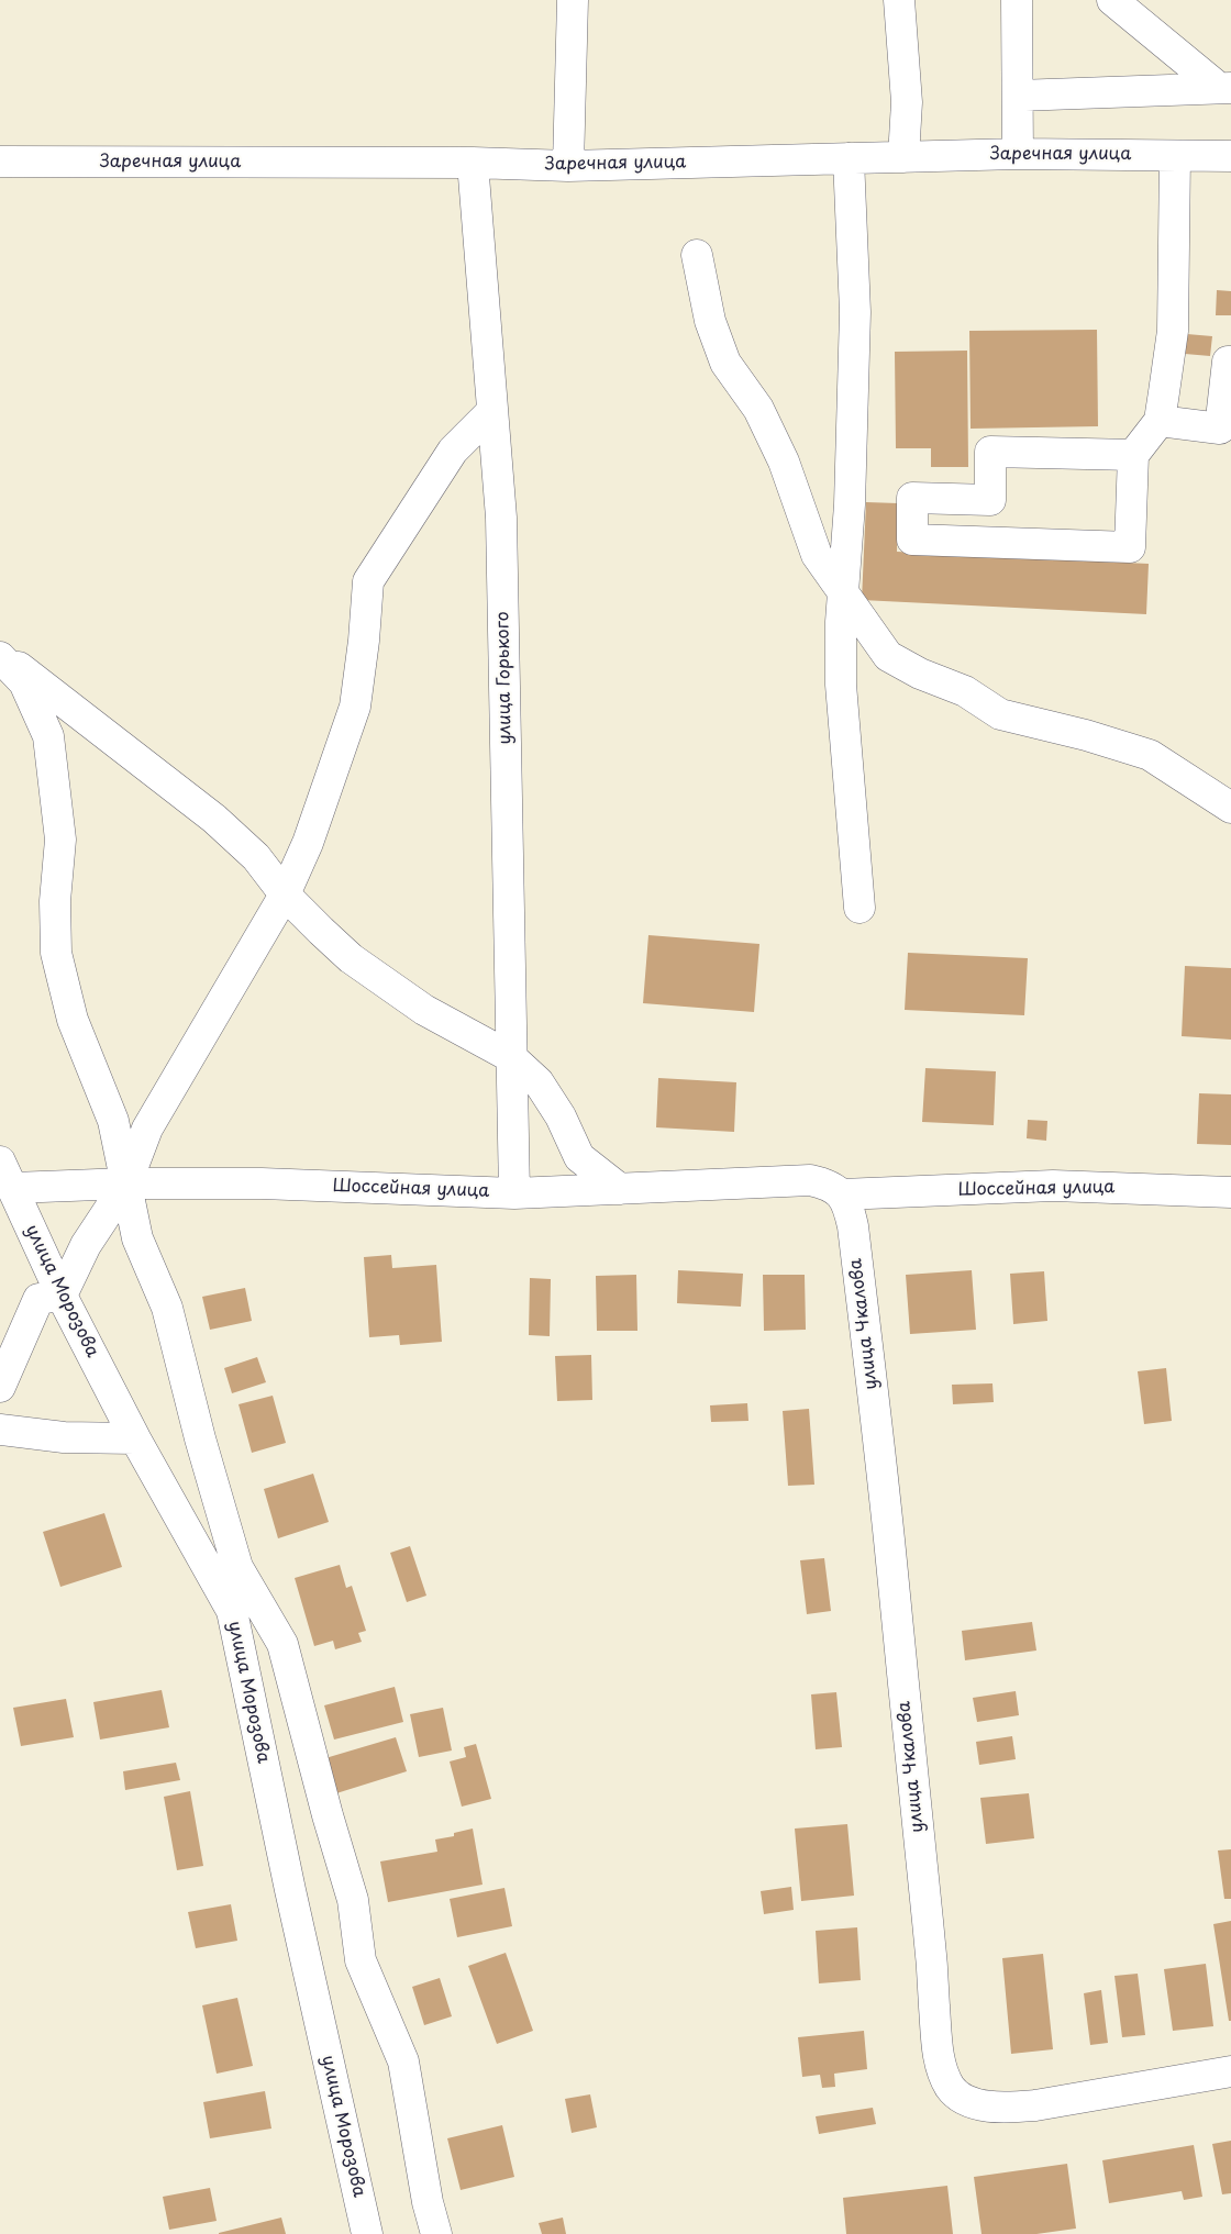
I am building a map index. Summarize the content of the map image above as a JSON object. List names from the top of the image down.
{
  "streets": {
    "street": [
      "Заречная улица",
      "улица Горького",
      "Шоссейная улица",
      "улица Морозова",
      "улица Чкалова"
    ]
  },
  "crossings": [
    ["Заречная улица", "улица Горького"],
    ["улица Горького", "Шоссейная улица"],
    ["Шоссейная улица", "улица Морозова"],
    ["Шоссейная улица", "улица Чкалова"]
  ]
}
